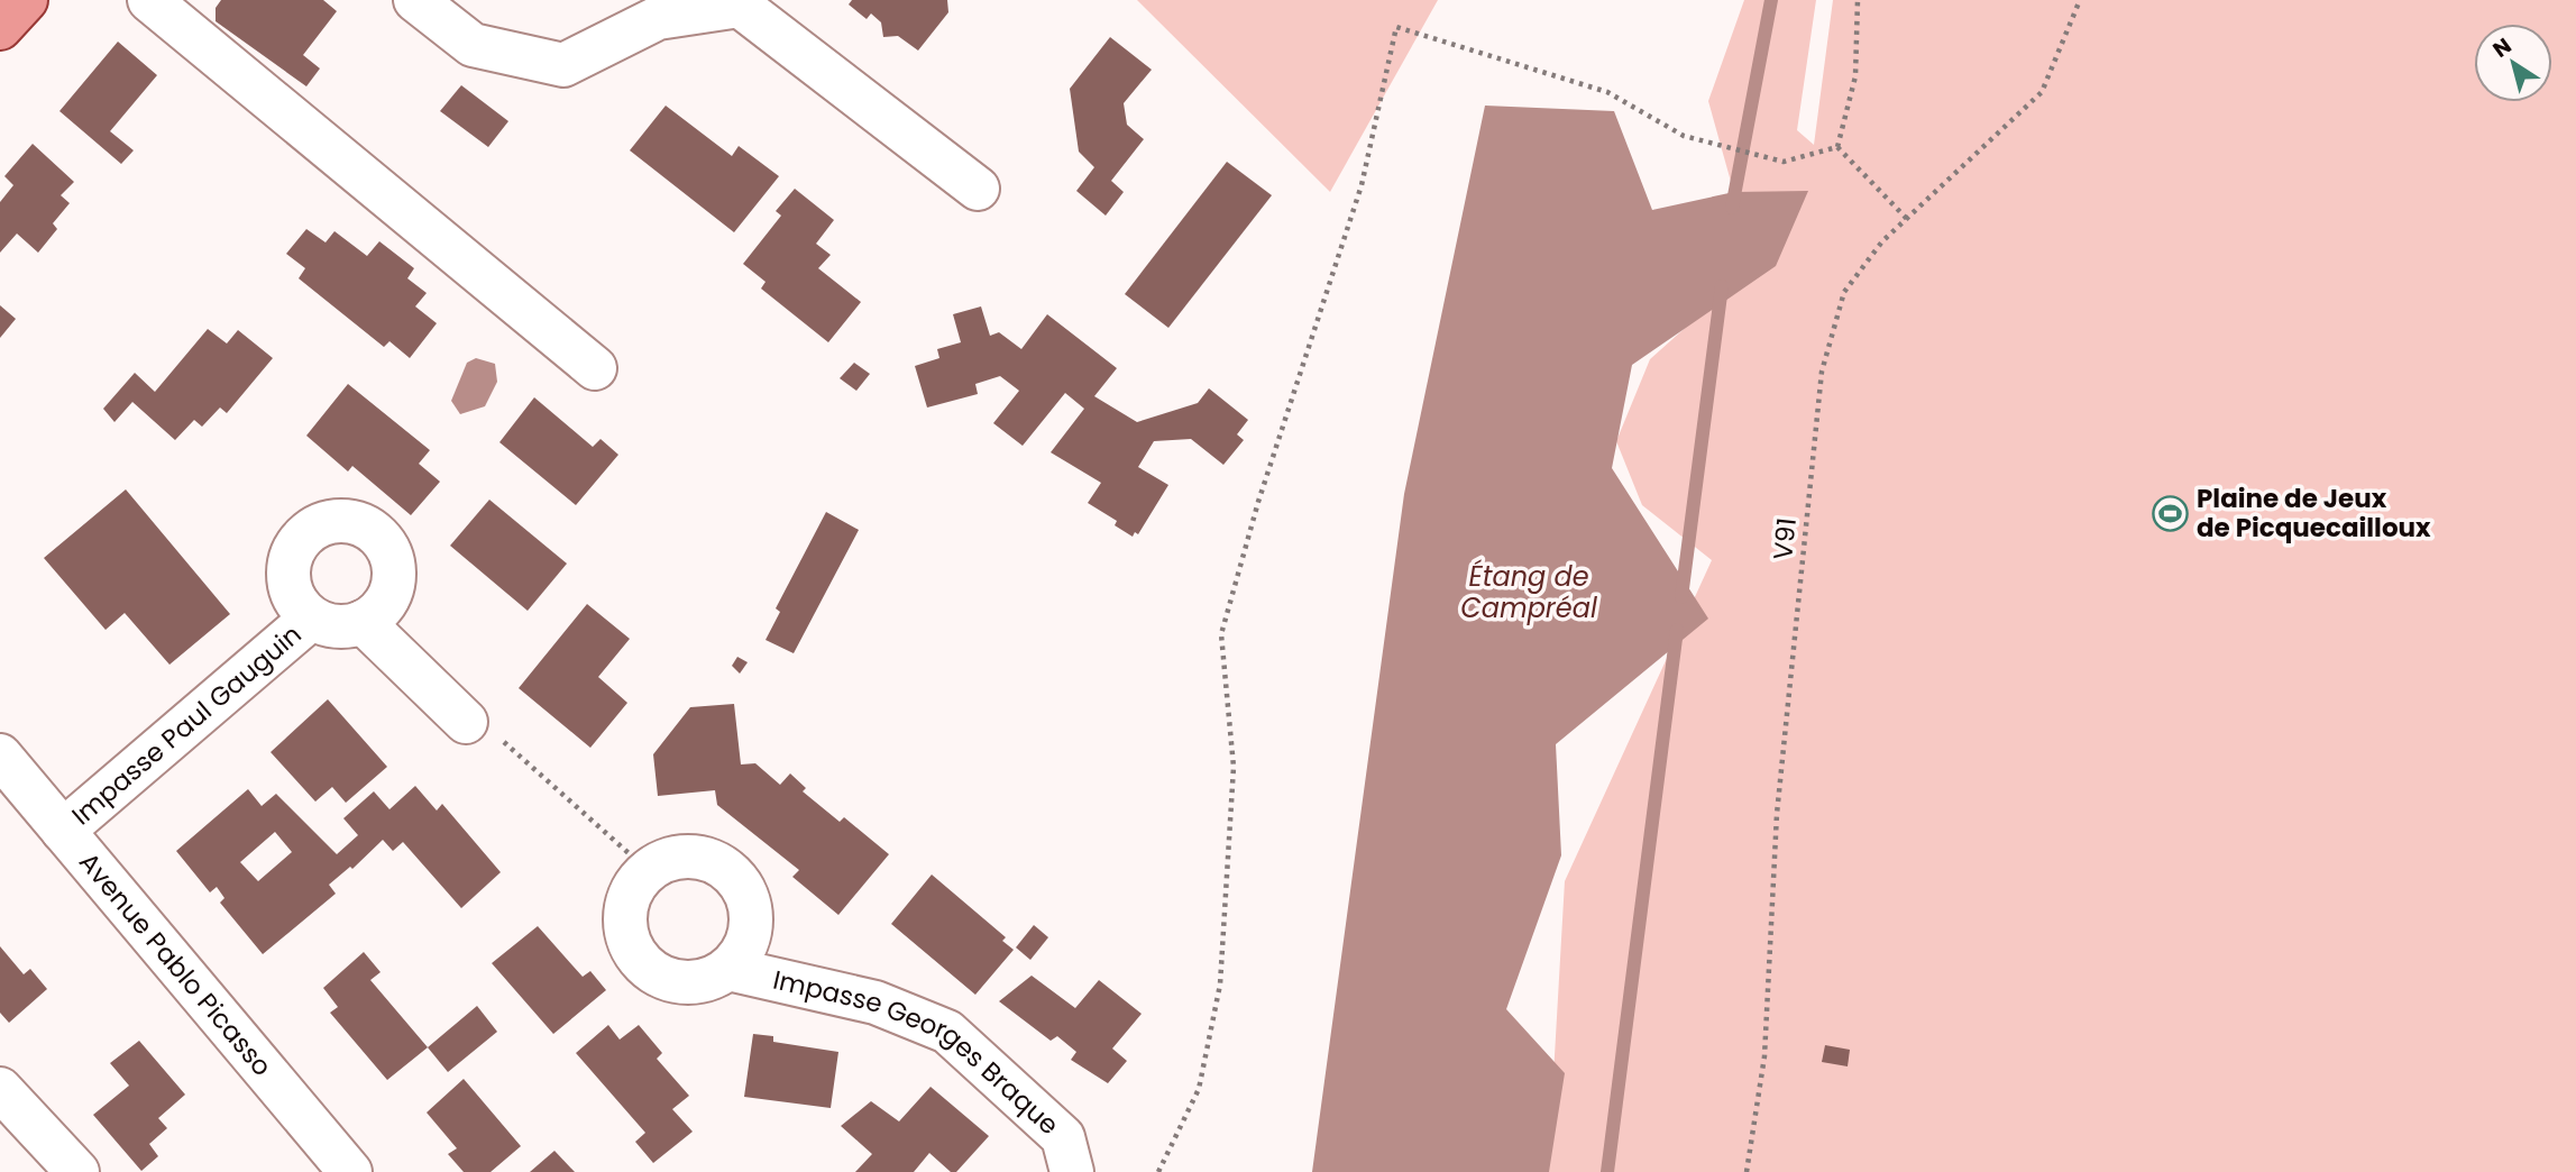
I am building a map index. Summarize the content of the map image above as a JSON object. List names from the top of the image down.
{
  "streets": {
    "street": ["Impasse Paul Gauguin", "Avenue Pablo Picasso", "Impasse Georges Braque"],
    "path": ["V91"]
  },
  "crossings": [
    ["Impasse Paul Gauguin", "Avenue Pablo Picasso"]
  ],
  "water": ["Étang de Campréal"],
  "places": {
    "sports": ["Plaine de Jeux de Picquecailloux"]
  },
  "north": "top left"
}
